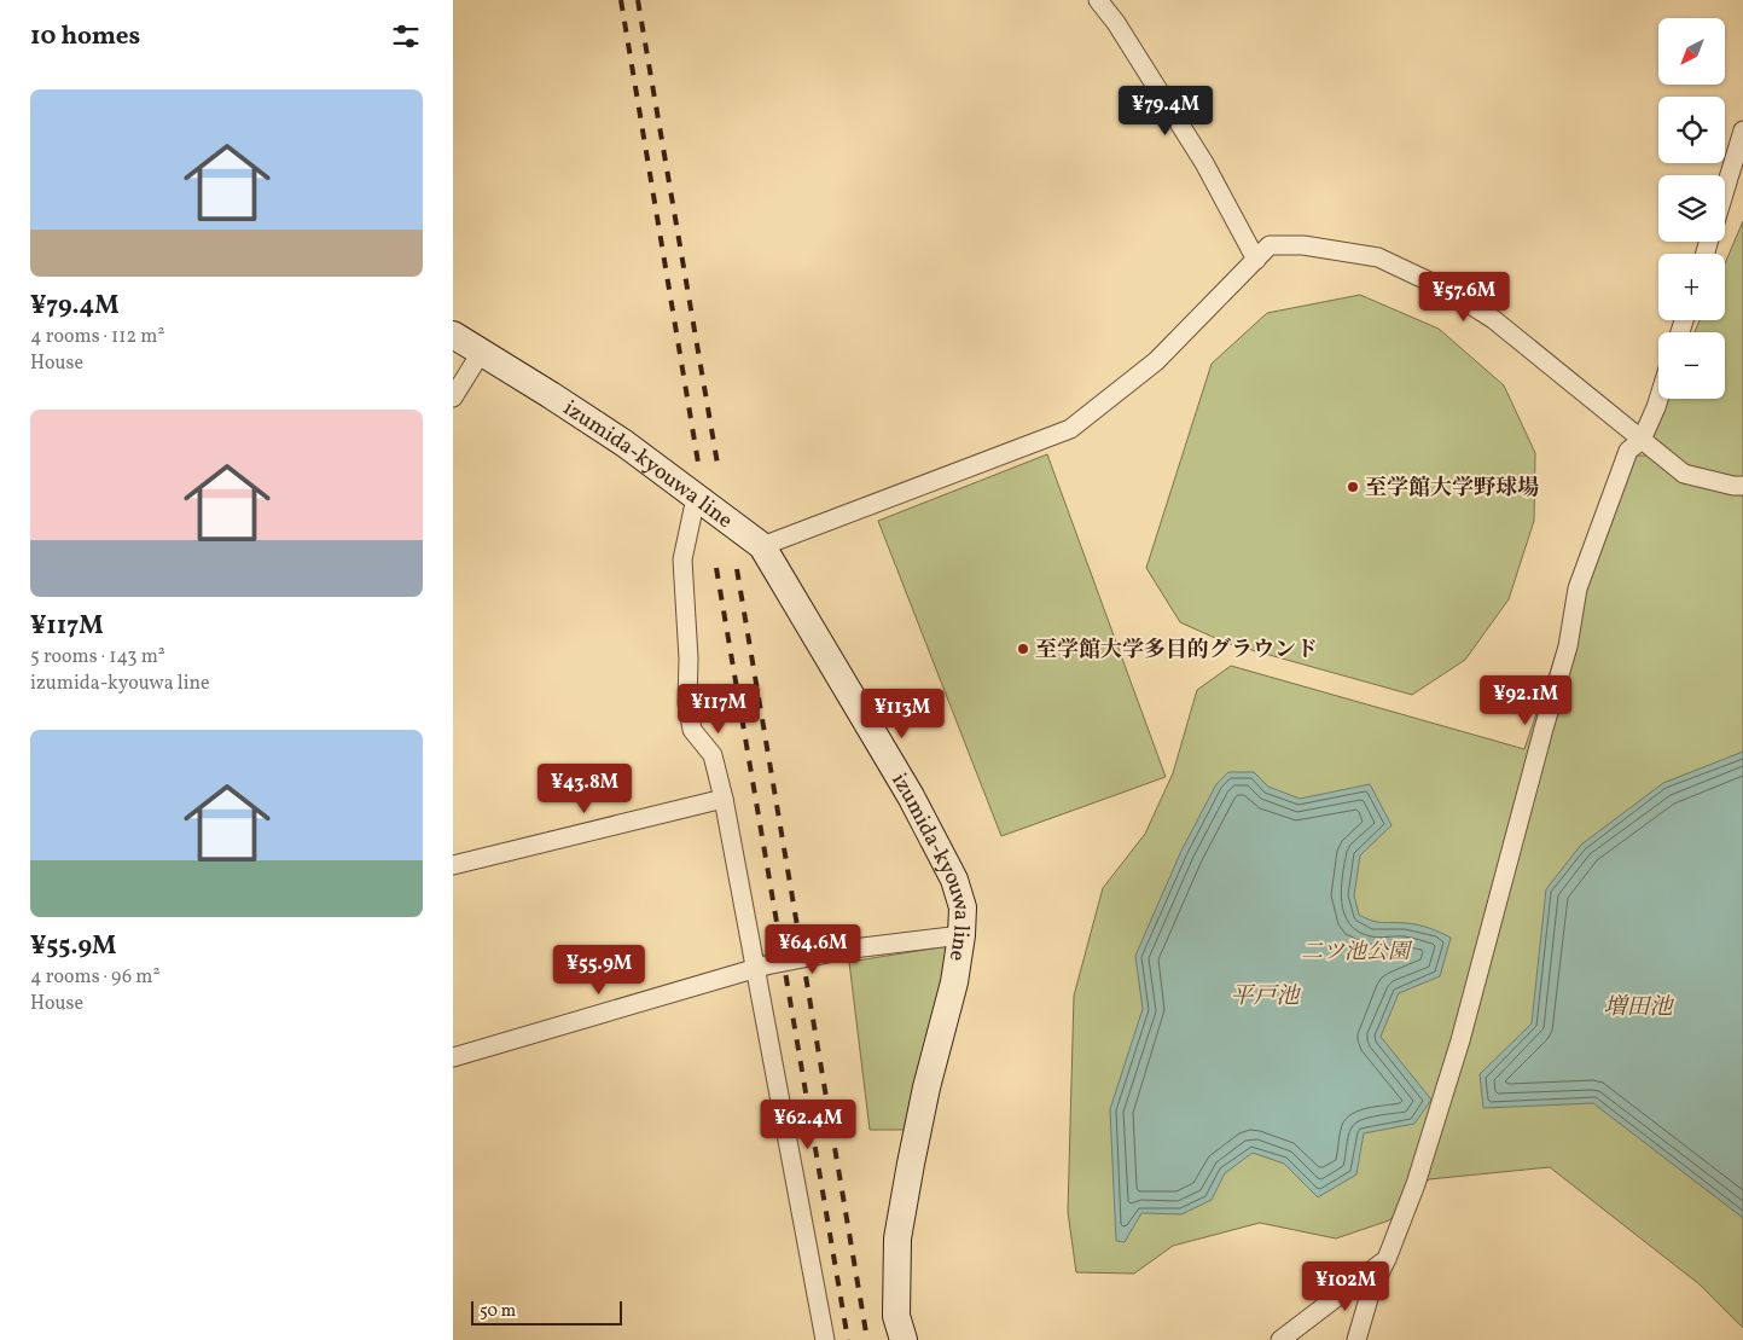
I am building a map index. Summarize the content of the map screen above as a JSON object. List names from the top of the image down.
{
  "streets": {
    "main road": ["izumida-kyouwa line"]
  },
  "water": ["平戸池", "増田池"],
  "parks": ["二ツ池公園"],
  "places": ["至学館大学野球場", "至学館大学多目的グラウンド"],
  "scale_bar": "50 m",
  "north": "bottom left",
  "page": {
    "heading": "10 homes",
    "map_buttons": ["+", "−"],
    "list": [
      {
        "name": "¥79.4M",
        "note": "4 rooms · 112 m² · House"
      },
      {
        "name": "¥117M",
        "note": "5 rooms · 143 m² · izumida-kyouwa line"
      },
      {
        "name": "¥55.9M",
        "note": "4 rooms · 96 m² · House"
      }
    ],
    "price": [
      "¥79.4M",
      "¥57.6M",
      "¥92.1M",
      "¥117M",
      "¥113M",
      "¥43.8M",
      "¥64.6M",
      "¥55.9M",
      "¥62.4M",
      "¥102M"
    ],
    "scale": "50 m"
  }
}
